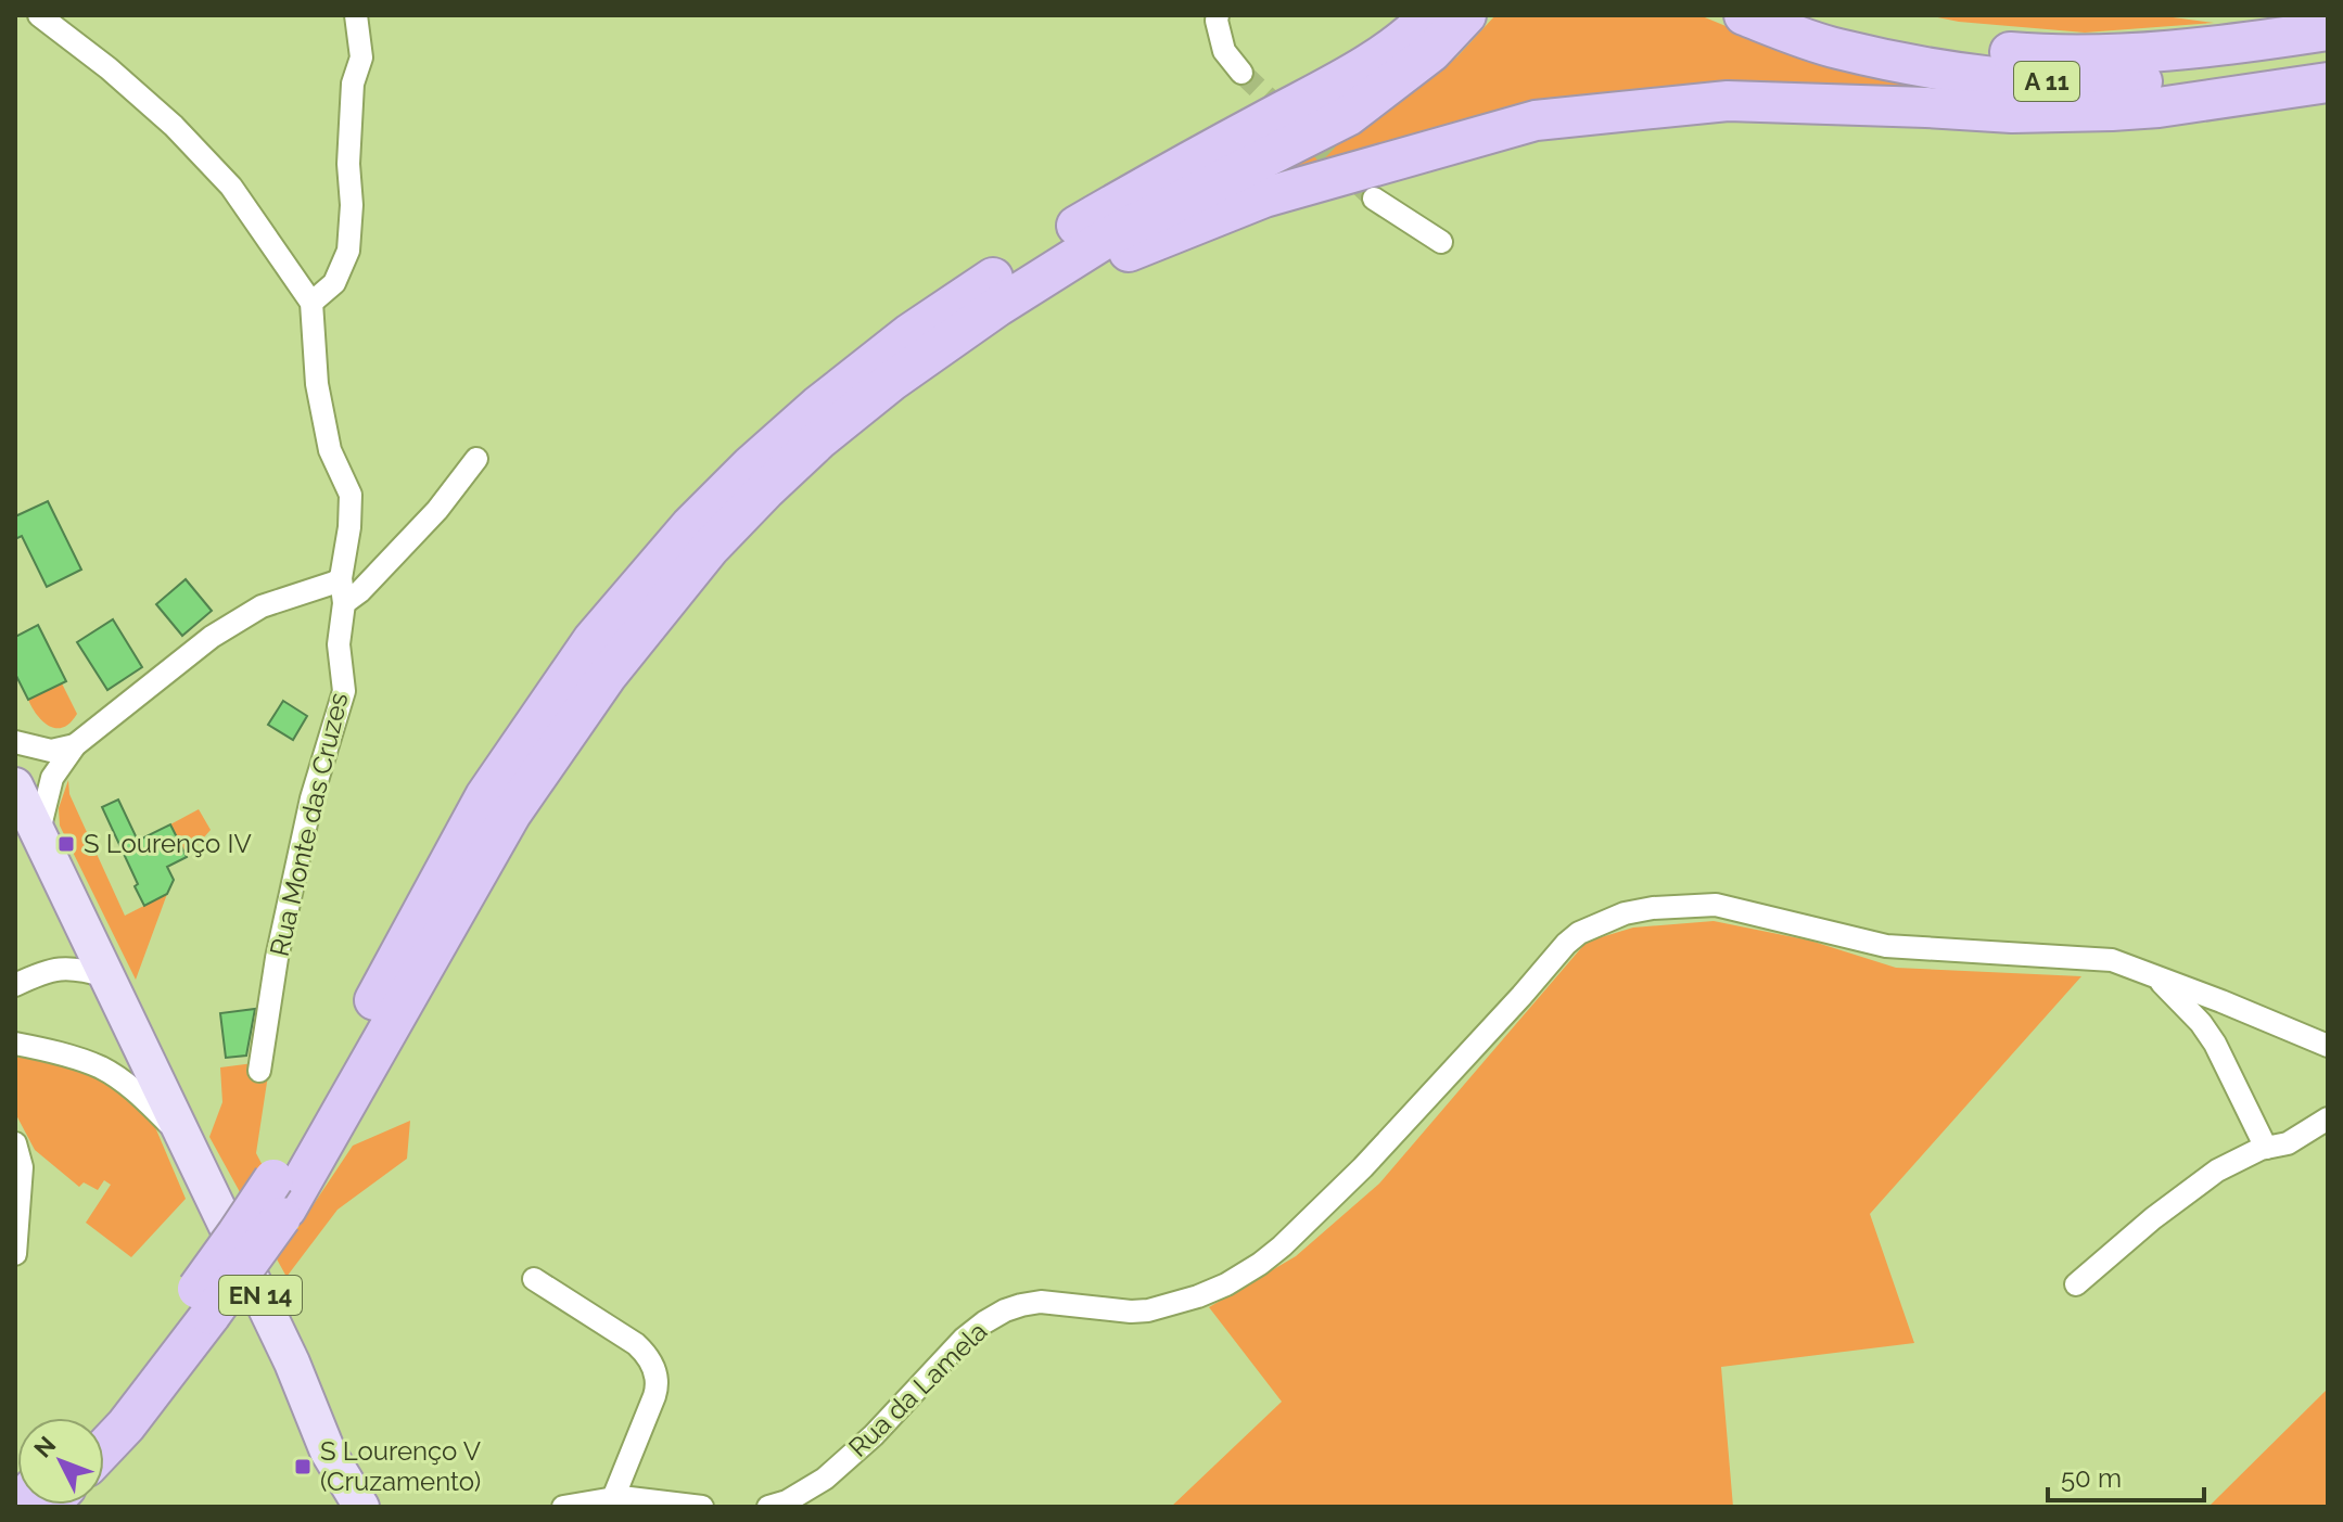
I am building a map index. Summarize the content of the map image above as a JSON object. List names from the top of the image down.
{
  "streets": {
    "highway": ["A 11"],
    "main road": ["EN 14"],
    "street": ["Rua Monte das Cruzes", "Rua da Lamela"]
  },
  "places": {
    "transit": ["S Lourenço IV", "S Lourenço V (Cruzamento)"]
  },
  "scale_bar": "50 m",
  "north": "top left"
}
